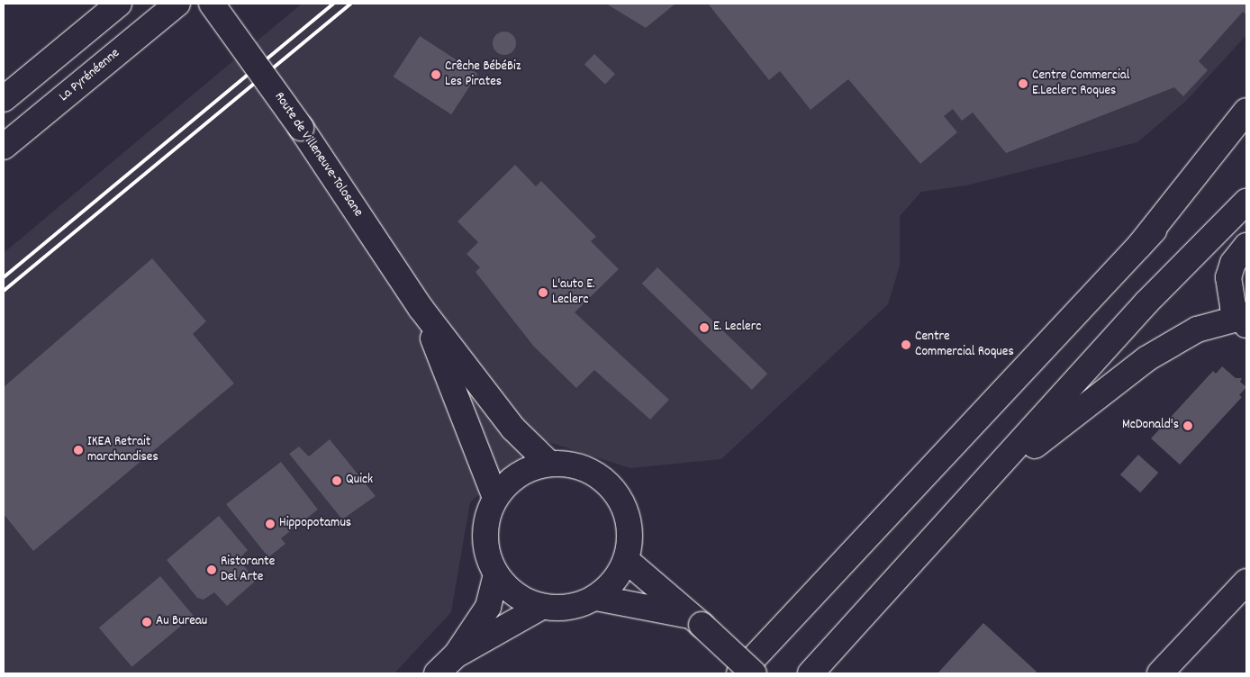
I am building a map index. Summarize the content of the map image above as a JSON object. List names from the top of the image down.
{
  "streets": {
    "main road": ["La Pyrénéenne", "Route de Villeneuve-Tolosane"]
  },
  "places": [
    "Crêche BébéBiz Les Pirates",
    "Centre Commercial E.Leclerc Roques",
    "L'auto E. Leclerc",
    "E. Leclerc",
    "Centre Commercial Roques",
    "McDonald's",
    "IKEA Retrait marchandises",
    "Quick",
    "Hippopotamus",
    "Ristorante Del Arte",
    "Au Bureau"
  ]
}
